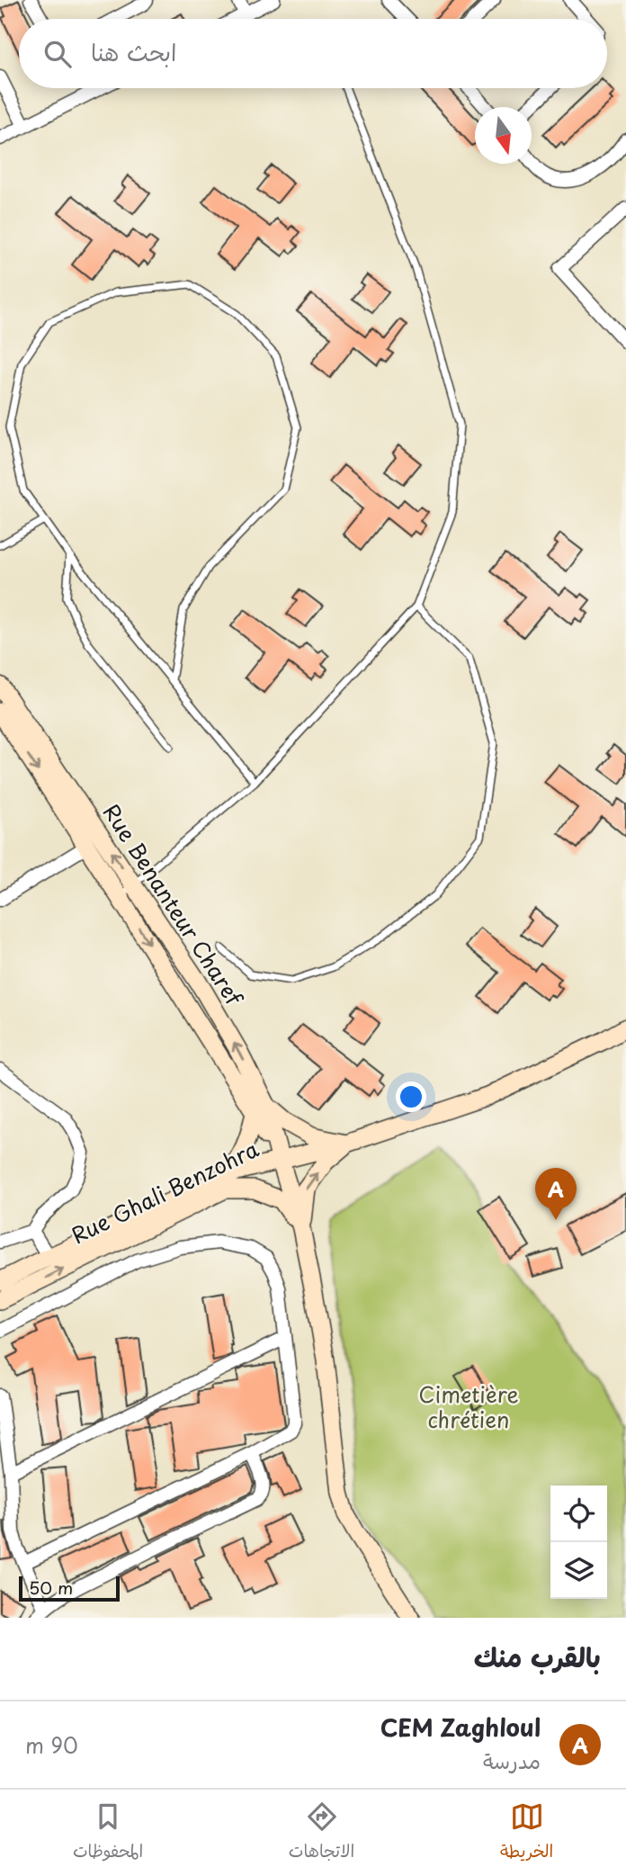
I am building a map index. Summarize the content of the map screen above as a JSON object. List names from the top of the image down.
{
  "streets": {
    "main road": ["Rue Benanteur Charef", "Rue Ghali Benzohra"]
  },
  "crossings": [
    ["Rue Benanteur Charef", "Rue Ghali Benzohra"]
  ],
  "parks": ["Cimetière chrétien"],
  "scale_bar": "50 m",
  "north": "bottom",
  "page": {
    "search": "ابحث هنا",
    "pins": "A",
    "scale": "50 m",
    "heading": "بالقرب منك",
    "list": [
      {
        "mark": "A",
        "name": "CEM Zaghloul",
        "note": "مدرسة",
        "value": "90 m"
      }
    ],
    "nav": ["الخريطة", "الاتجاهات", "المحفوظات"]
  }
}
